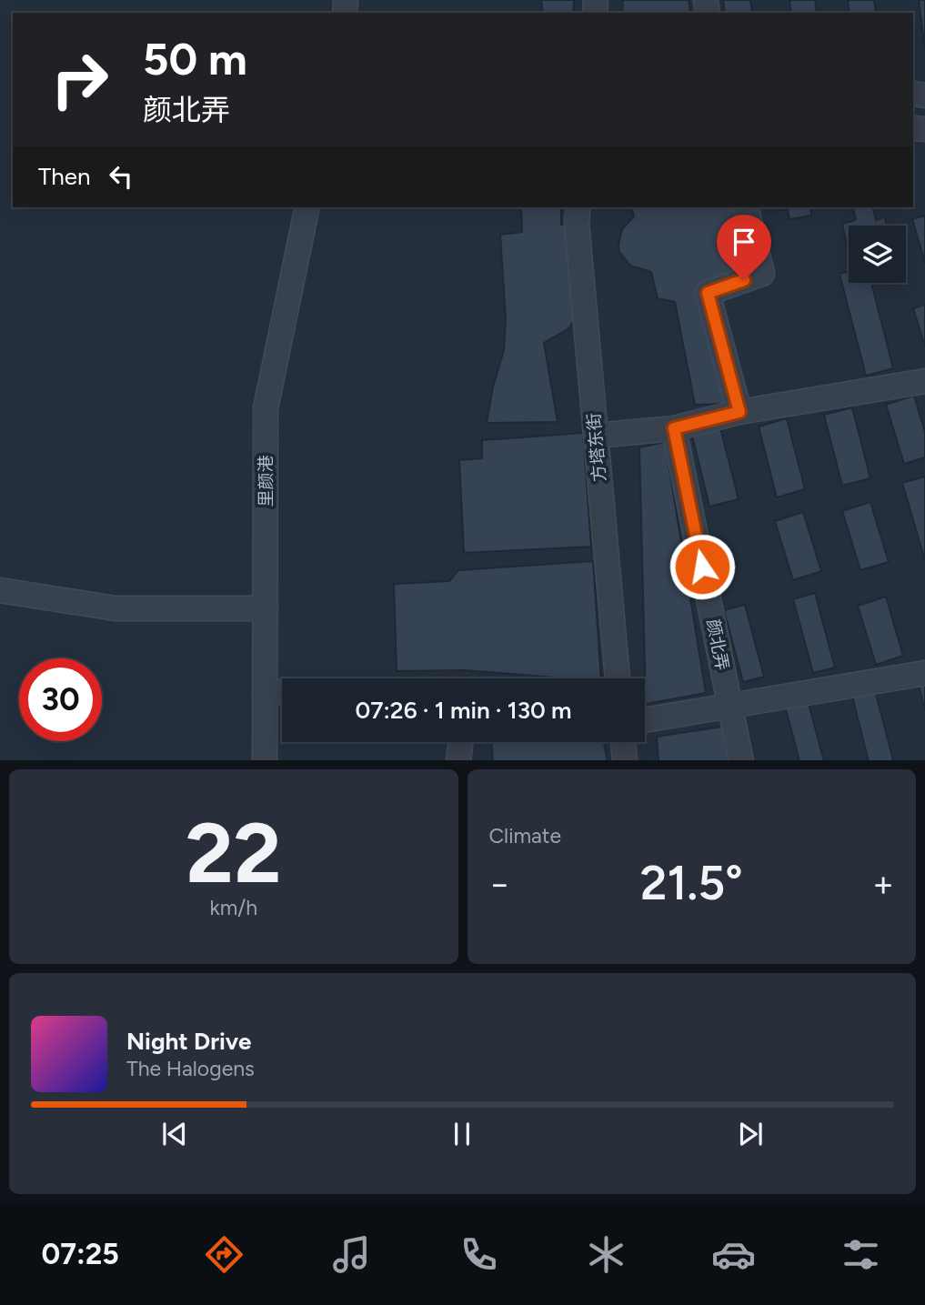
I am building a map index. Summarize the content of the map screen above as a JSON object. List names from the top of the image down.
{
  "streets": {
    "street": ["方塔东街", "里颜港", "颜北弄"]
  },
  "page": {
    "turn": ["50 m", "颜北弄"],
    "then": "Then",
    "limit": "30",
    "trip": "07:26 · 1 min · 130 m",
    "tile": [
      ["22", "km/h"],
      "Climate"
    ],
    "heat": ["−", "21.5°", "+"],
    "song": ["Night Drive", "The Halogens"],
    "tabs": "07:25"
  }
}
